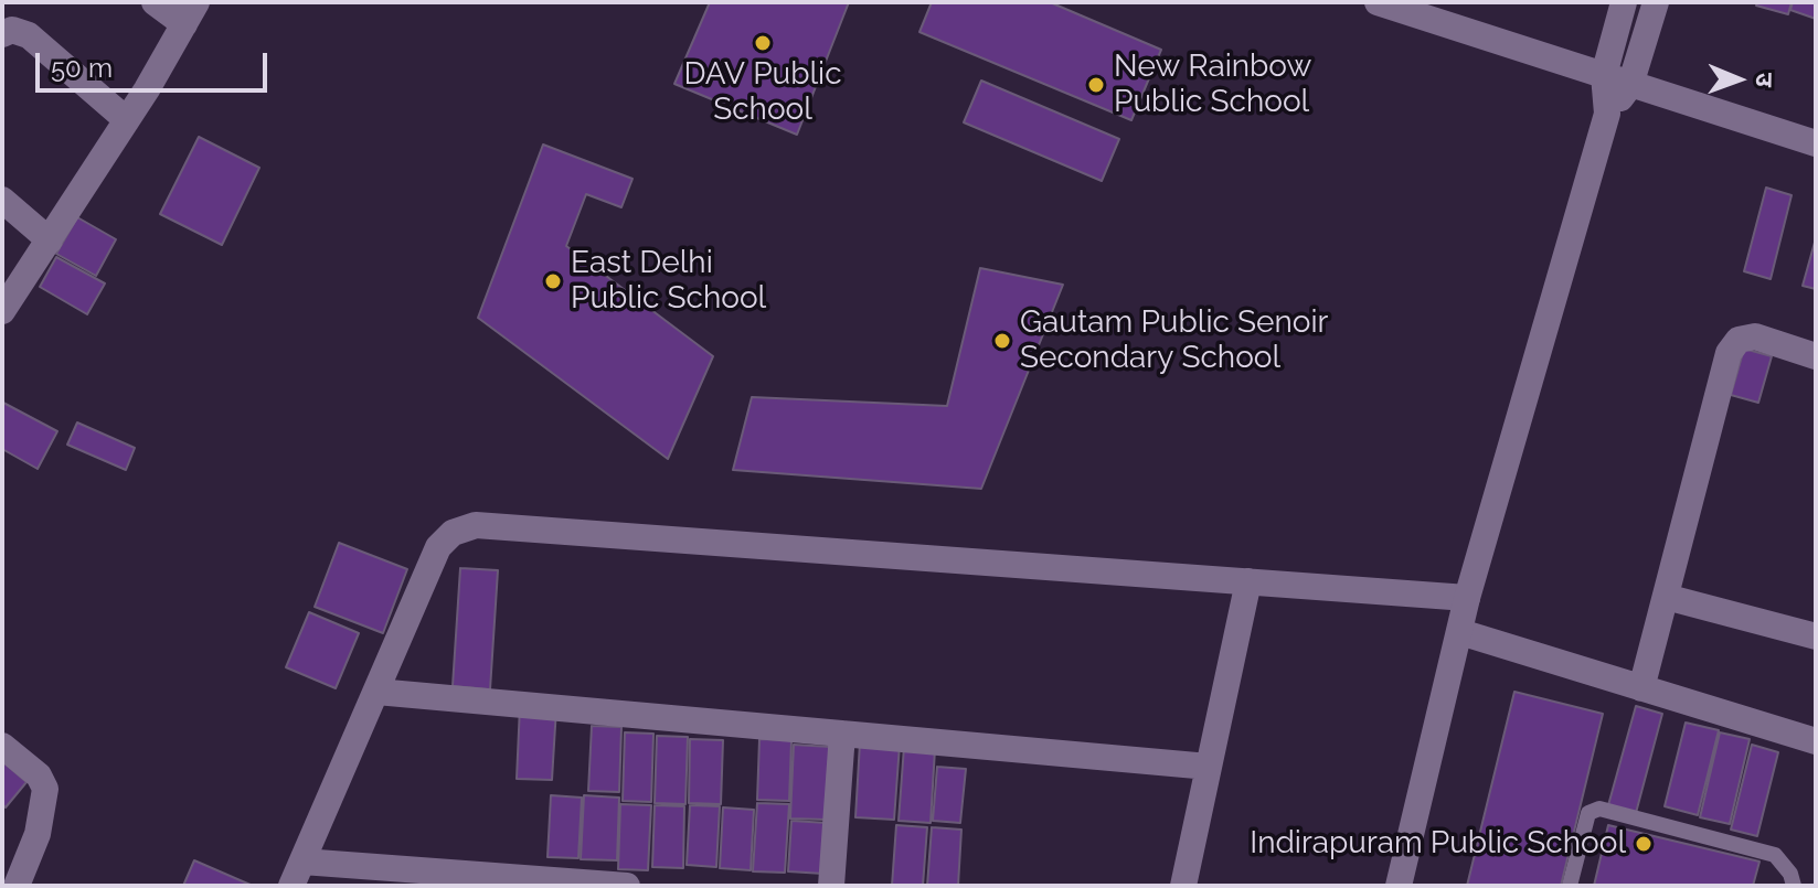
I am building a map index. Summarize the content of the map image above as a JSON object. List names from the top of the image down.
{
  "places": [
    "DAV Public School",
    "New Rainbow Public School",
    "East Delhi Public School",
    "Gautam Public Senoir Secondary School",
    "Indirapuram Public School"
  ],
  "scale_bar": "50 m",
  "north": "right"
}
